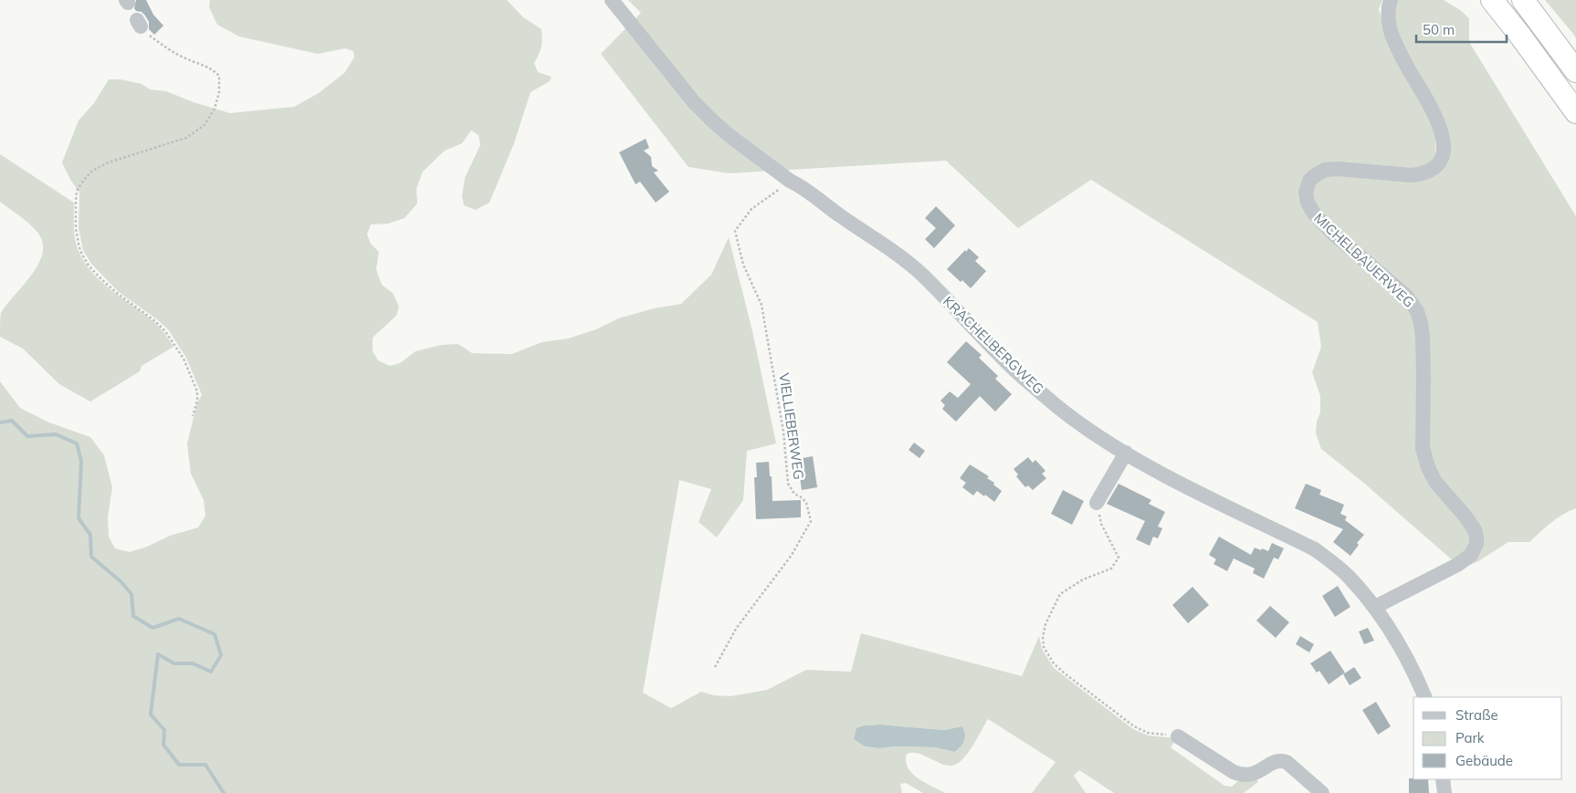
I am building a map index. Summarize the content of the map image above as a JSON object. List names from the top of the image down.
{
  "streets": {
    "street": ["MICHELBAUERWEG", "KRACHELBERGWEG"],
    "path": ["VIELLIEBERWEG"]
  },
  "crossings": [
    ["MICHELBAUERWEG", "KRACHELBERGWEG"],
    ["KRACHELBERGWEG", "VIELLIEBERWEG"]
  ],
  "legend": ["Straße", "Park", "Gebäude"],
  "scale_bar": "50 m"
}
